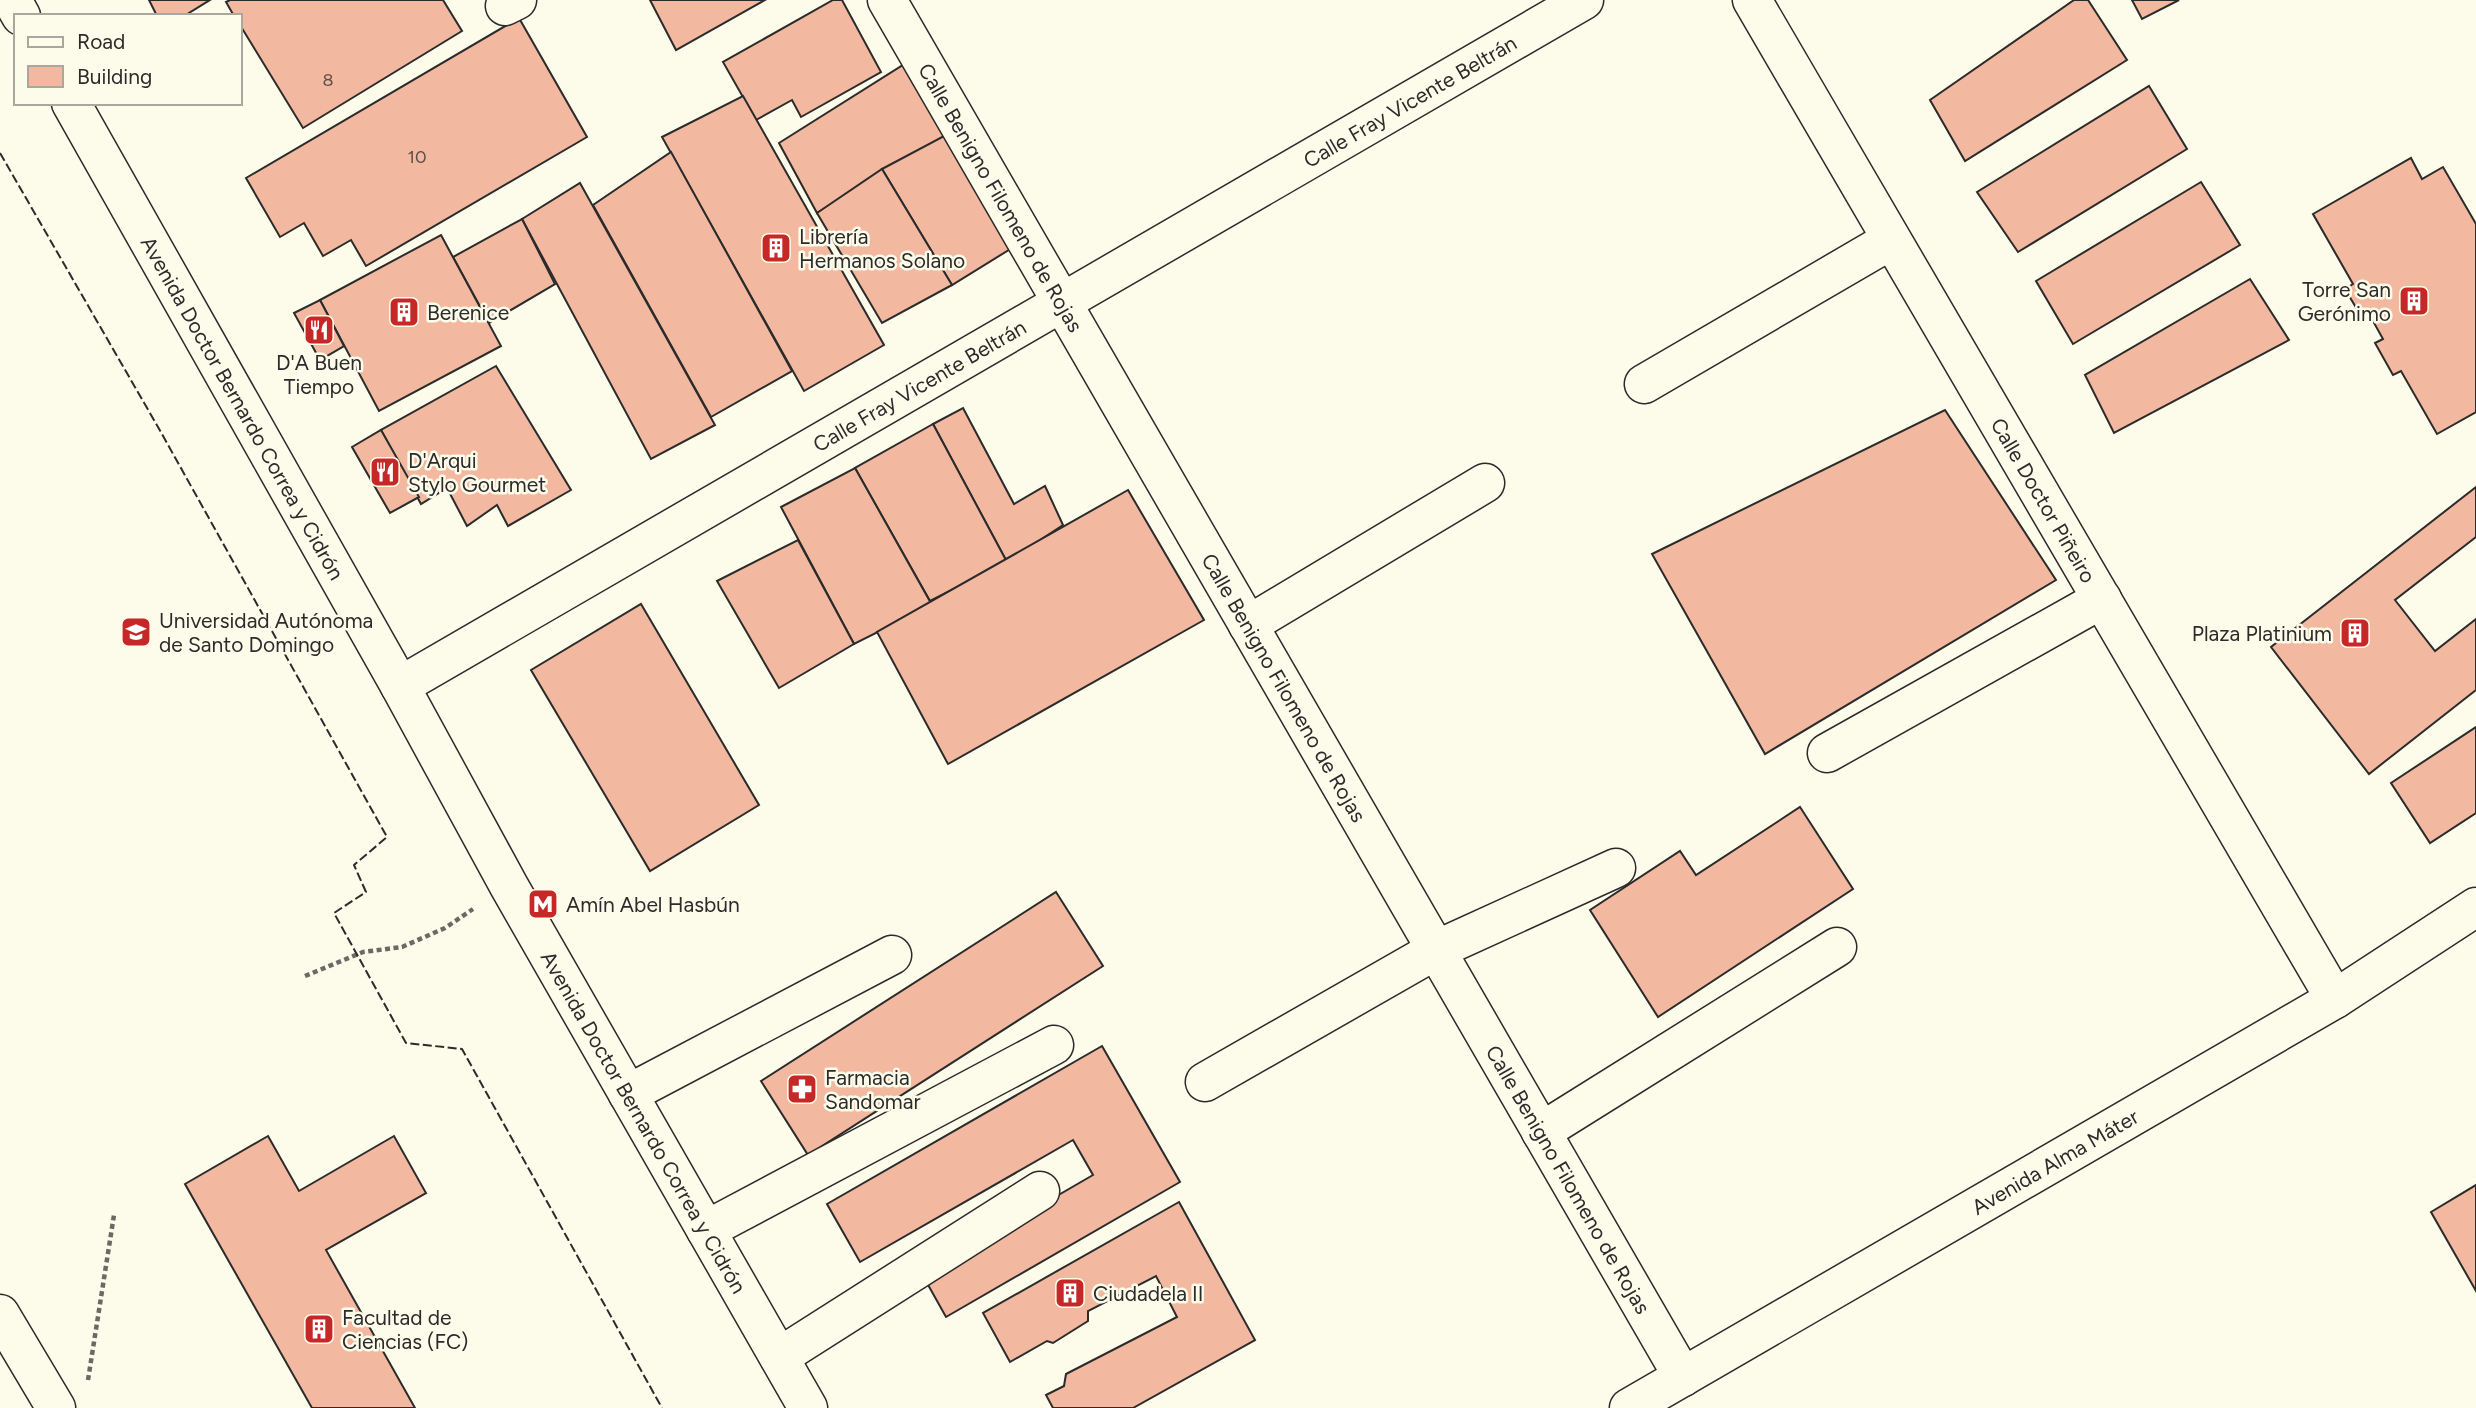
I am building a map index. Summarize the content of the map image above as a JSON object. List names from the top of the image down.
{
  "streets": {
    "street": [
      "Calle Fray Vicente Beltrán",
      "Calle Benigno Filomeno de Rojas",
      "Avenida Doctor Bernardo Correa y Cidrón",
      "Calle Doctor Piñeiro",
      "Avenida Alma Máter"
    ]
  },
  "crossings": [
    ["Calle Fray Vicente Beltrán", "Calle Benigno Filomeno de Rojas"],
    ["Calle Fray Vicente Beltrán", "Avenida Doctor Bernardo Correa y Cidrón"],
    ["Calle Benigno Filomeno de Rojas", "Avenida Alma Máter"],
    ["Calle Doctor Piñeiro", "Avenida Alma Máter"]
  ],
  "places": {
    "building": [
      "Librería Hermanos Solano",
      "Torre San Gerónimo",
      "Berenice",
      "Plaza Platinium",
      "Ciudadela II",
      "Facultad de Ciencias (FC)"
    ],
    "restaurant": ["D'A Buen Tiempo", "D'Arqui Stylo Gourmet"],
    "school or university": ["Universidad Autónoma de Santo Domingo"],
    "metro station": ["Amín Abel Hasbún"],
    "pharmacy": ["Farmacia Sandomar"]
  },
  "house_numbers": ["8", "10"],
  "legend": ["Road", "Building"]
}
